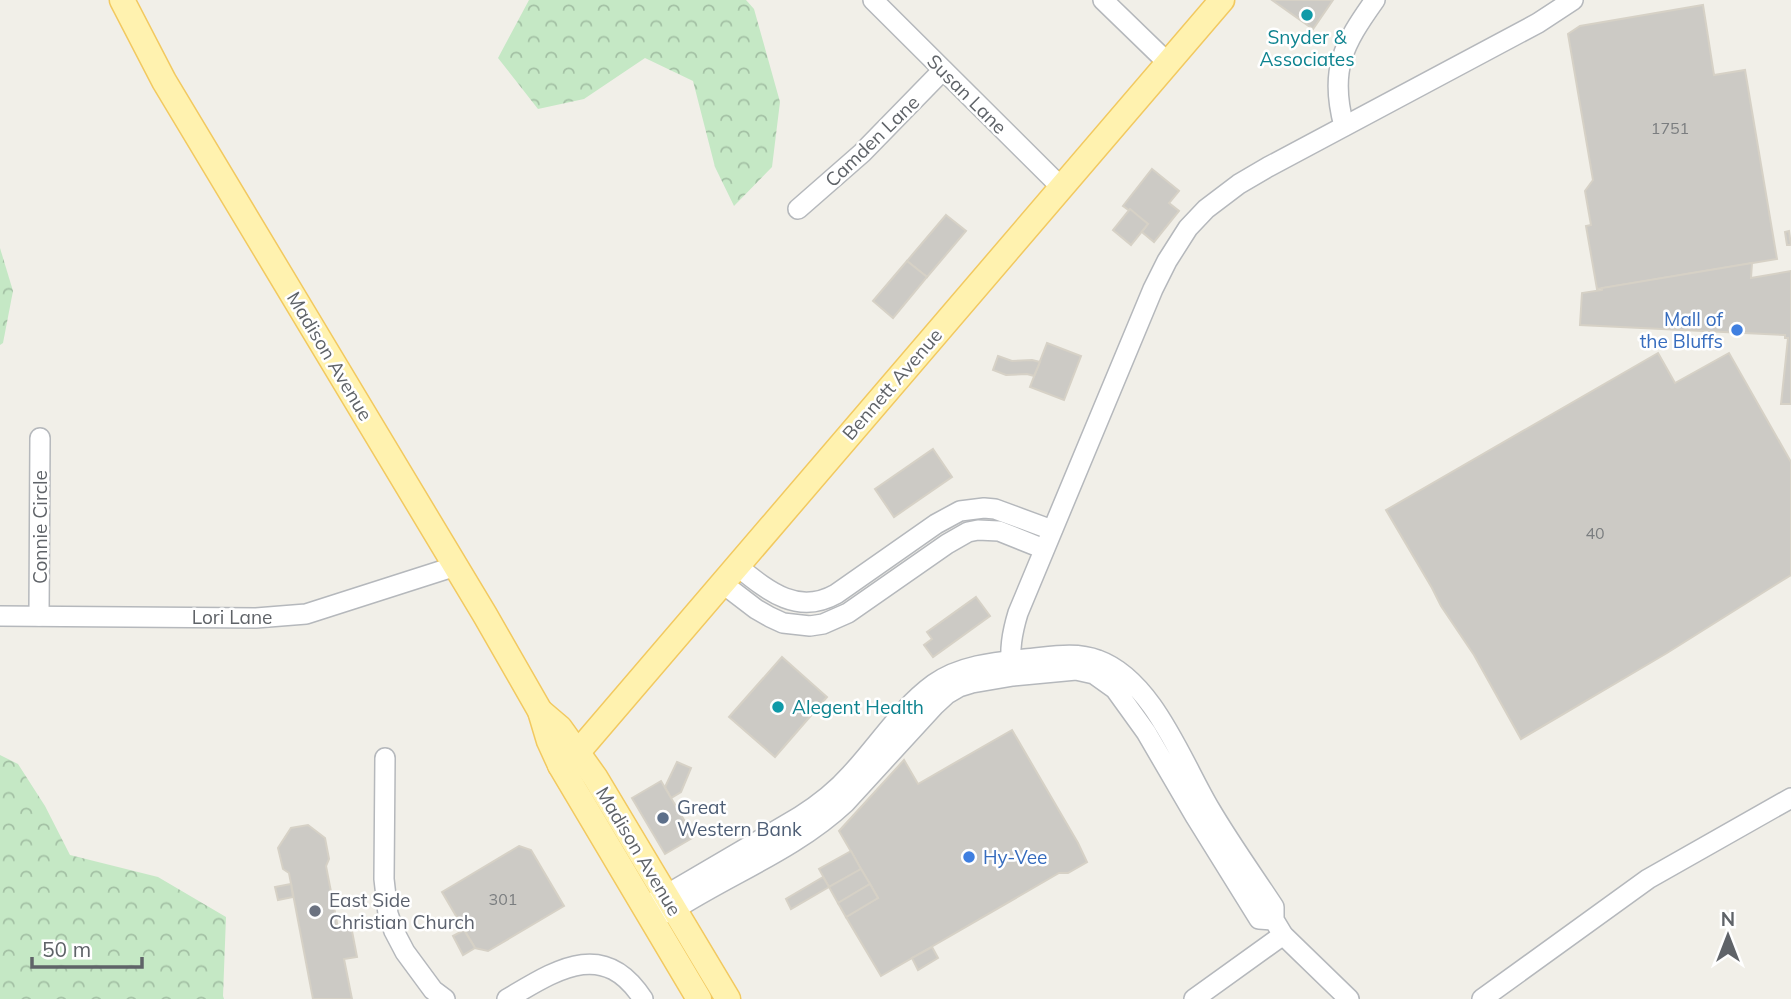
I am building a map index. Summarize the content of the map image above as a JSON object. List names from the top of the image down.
{
  "streets": {
    "main road": ["Madison Avenue", "Bennett Avenue"],
    "street": [
      "Susan Lane",
      "Camden Lane",
      "Connie Circle",
      "Lori Lane"
    ]
  },
  "crossings": [
    ["Susan Lane", "Camden Lane"],
    ["Susan Lane", "Bennett Avenue"],
    ["Madison Avenue", "Bennett Avenue"],
    ["Madison Avenue", "Lori Lane"],
    ["Connie Circle", "Lori Lane"]
  ],
  "places": [
    "Snyder & Associates",
    "Mall of the Bluffs",
    "Alegent Health",
    "Great Western Bank",
    "Hy-Vee",
    "East Side Christian Church"
  ],
  "house_numbers": ["1751", "40", "301"],
  "scale_bar": "50 m",
  "north": "top"
}
